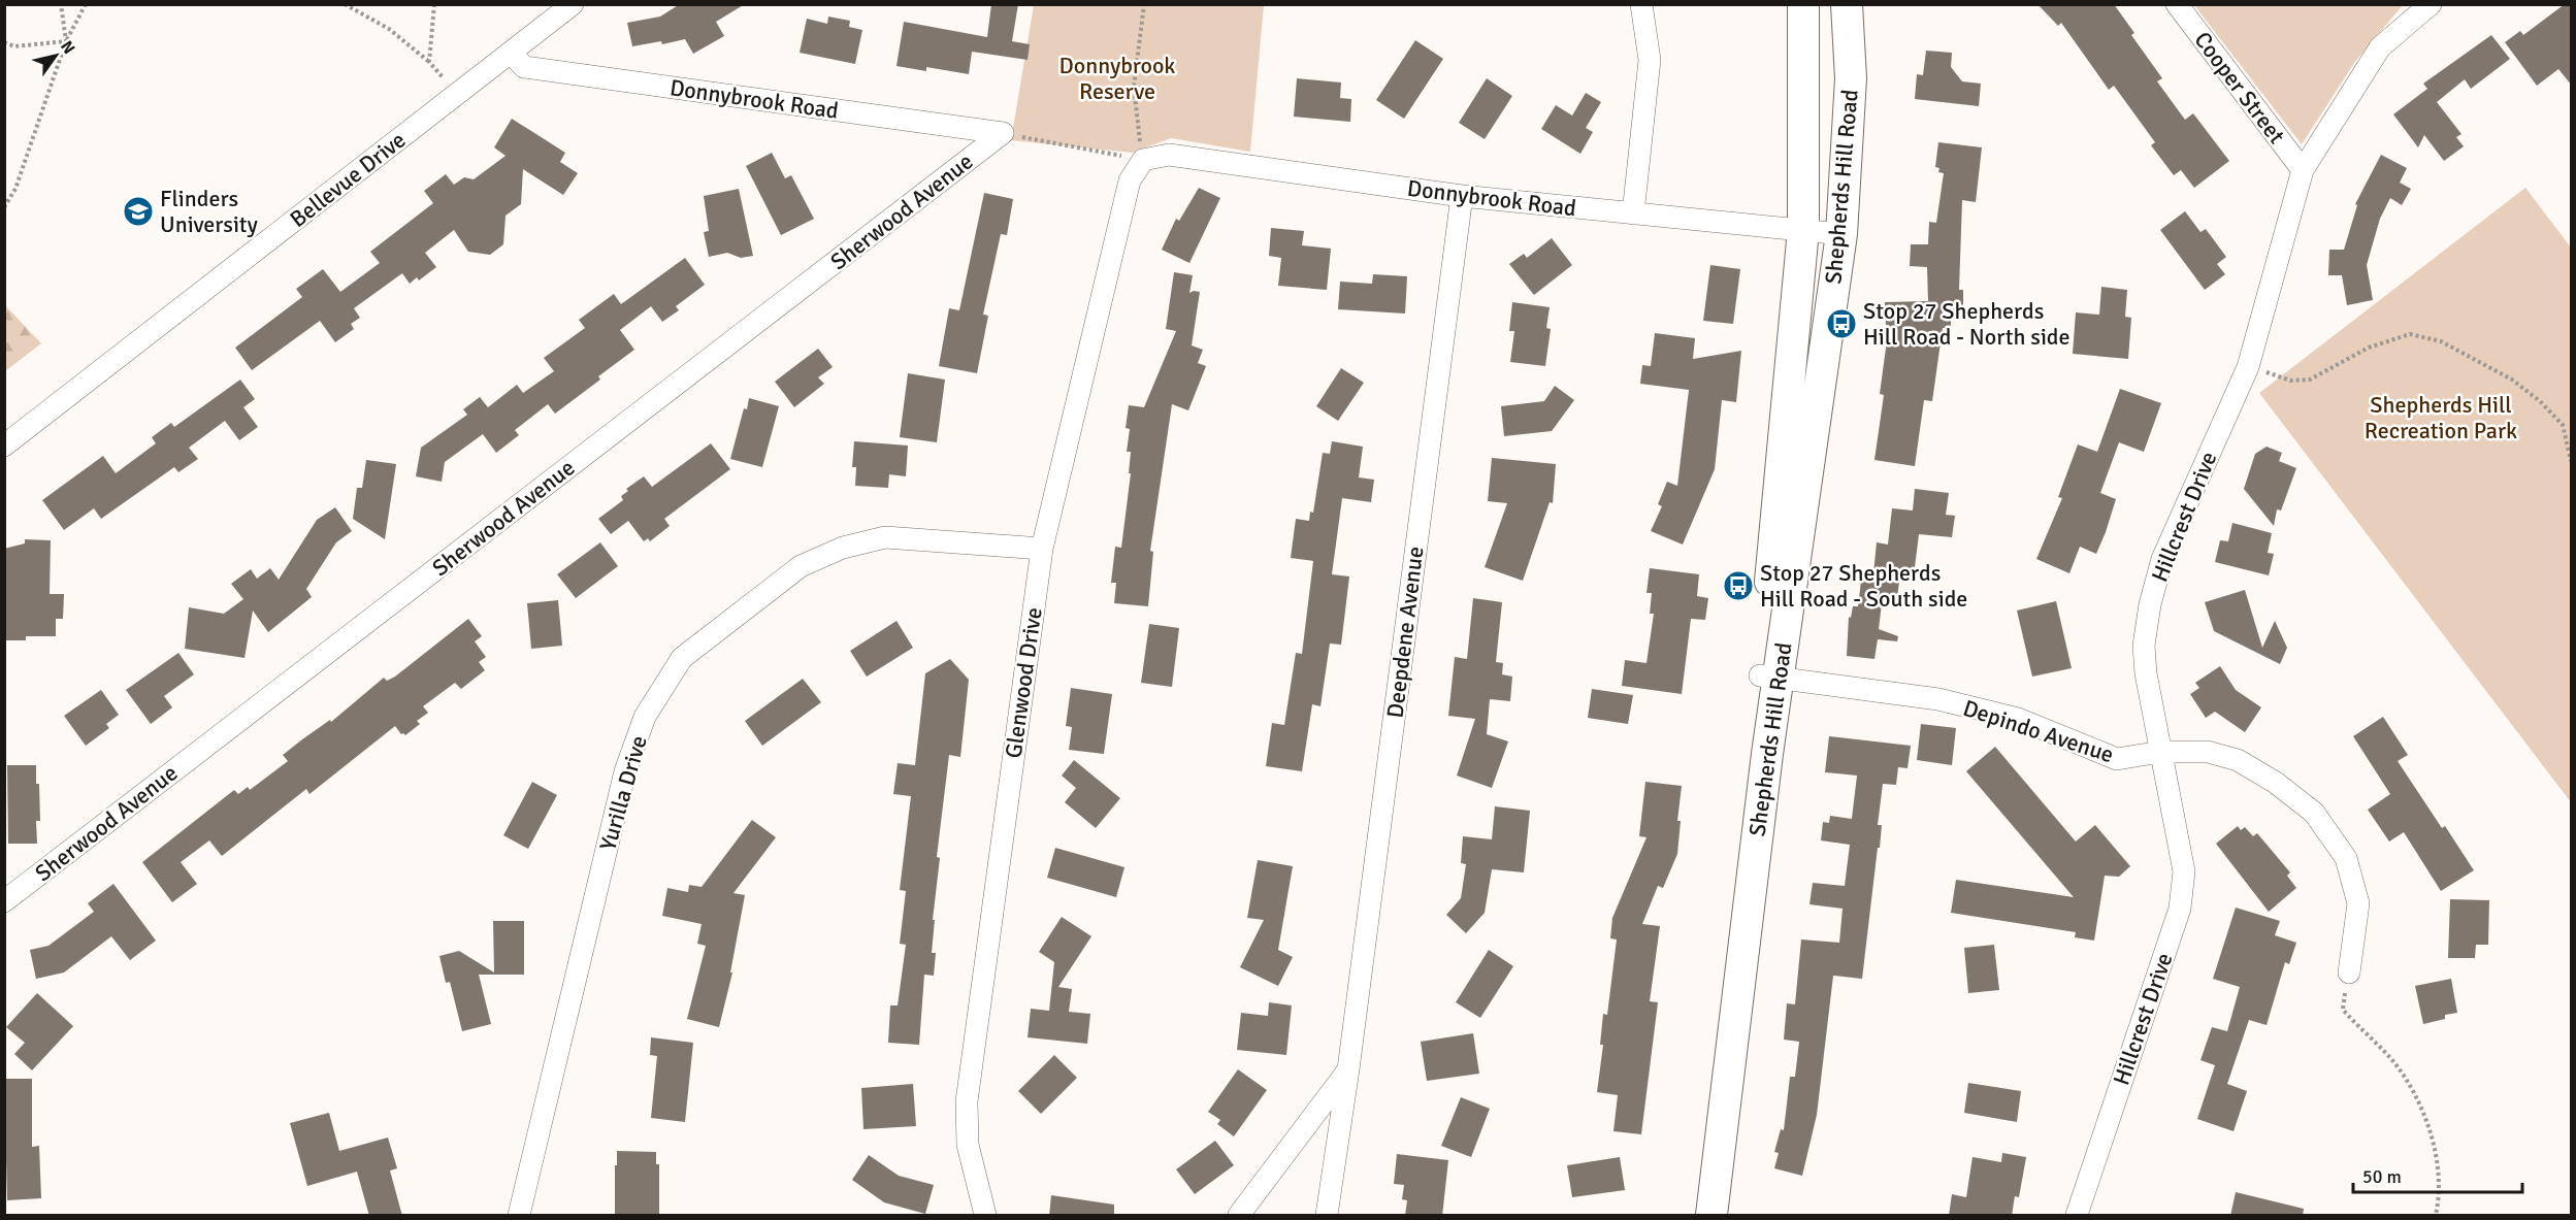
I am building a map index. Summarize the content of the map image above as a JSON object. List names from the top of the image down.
{
  "streets": {
    "main road": ["Shepherds Hill Road"],
    "street": [
      "Cooper Street",
      "Donnybrook Road",
      "Bellevue Drive",
      "Sherwood Avenue",
      "Hillcrest Drive",
      "Deepdene Avenue",
      "Glenwood Drive",
      "Depindo Avenue",
      "Yurilla Drive"
    ]
  },
  "crossings": [
    ["Cooper Street", "Hillcrest Drive"],
    ["Donnybrook Road", "Bellevue Drive"],
    ["Donnybrook Road", "Shepherds Hill Road"],
    ["Donnybrook Road", "Sherwood Avenue"],
    ["Donnybrook Road", "Deepdene Avenue"],
    ["Donnybrook Road", "Glenwood Drive"],
    ["Shepherds Hill Road", "Depindo Avenue"],
    ["Hillcrest Drive", "Depindo Avenue"],
    ["Glenwood Drive", "Yurilla Drive"]
  ],
  "parks": ["Donnybrook Reserve", "Shepherds Hill Recreation Park"],
  "places": {
    "school or university": ["Flinders University"],
    "bus stop": ["Stop 27 Shepherds Hill Road - North side", "Stop 27 Shepherds Hill Road - South side"]
  },
  "scale_bar": "50 m",
  "north": "top right"
}
